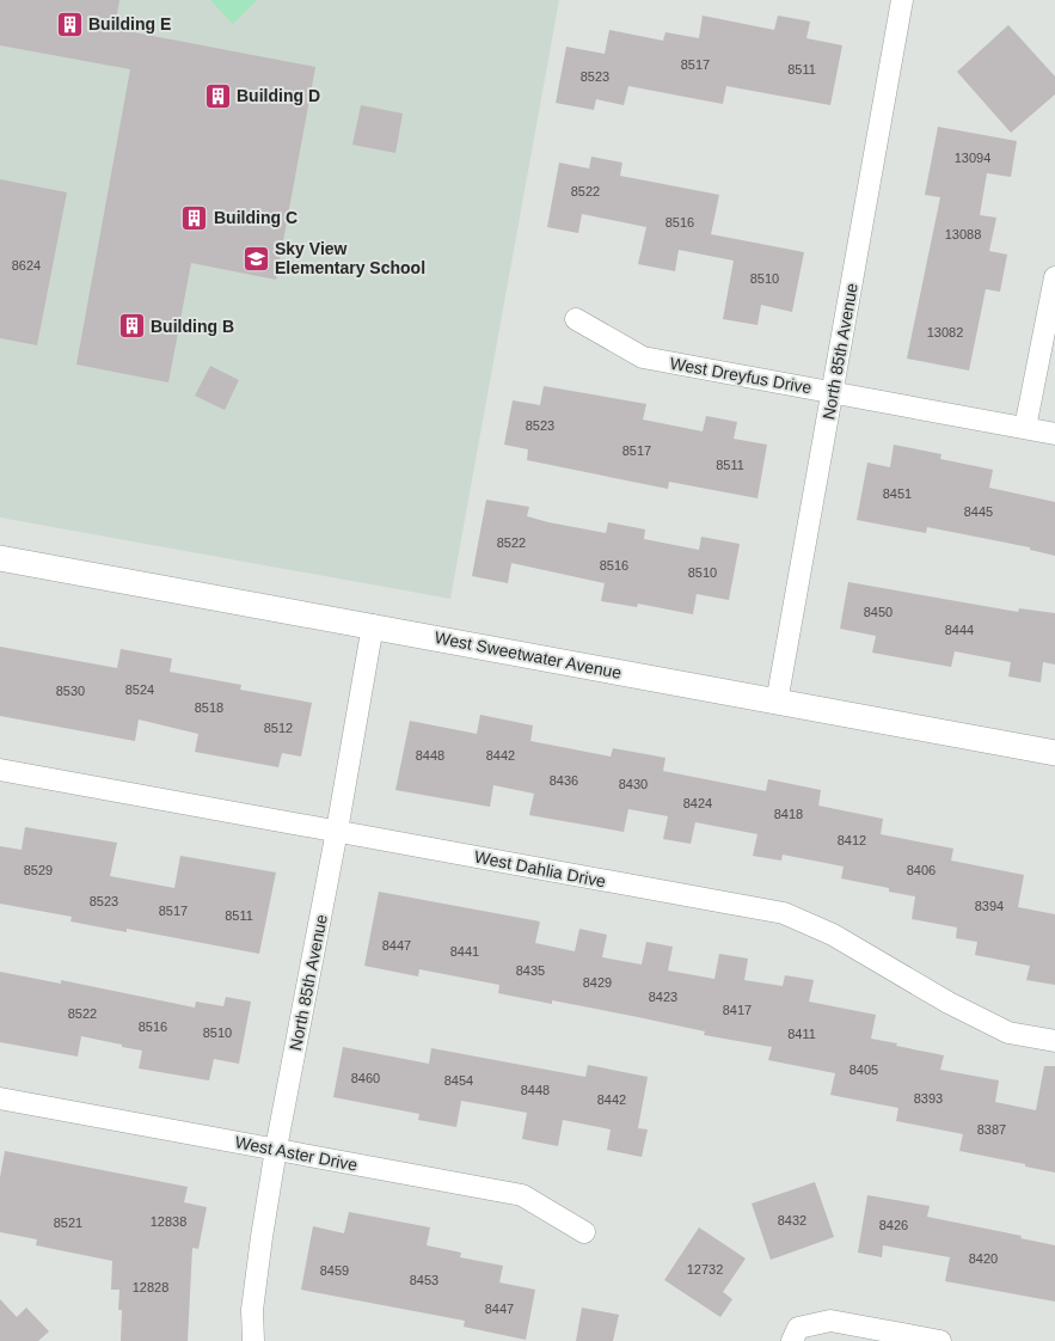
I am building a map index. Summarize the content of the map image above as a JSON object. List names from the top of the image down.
{
  "streets": {
    "street": [
      "North 85th Avenue",
      "West Dreyfus Drive",
      "West Sweetwater Avenue",
      "West Dahlia Drive",
      "West Aster Drive"
    ]
  },
  "crossings": [
    ["North 85th Avenue", "West Dreyfus Drive"],
    ["North 85th Avenue", "West Sweetwater Avenue"],
    ["North 85th Avenue", "West Dahlia Drive"],
    ["North 85th Avenue", "West Aster Drive"]
  ],
  "places": {
    "building": [
      "Building E",
      "Building D",
      "Building C",
      "Building B"
    ],
    "school or university": ["Sky View Elementary School"]
  },
  "house_numbers": [
    "8517",
    "8511",
    "8523",
    "13094",
    "8522",
    "8516",
    "13088",
    "8624",
    "8510",
    "13082",
    "8523",
    "8517",
    "8511",
    "8451",
    "8445",
    "8522",
    "8516",
    "8510",
    "8450",
    "8444",
    "8524",
    "8530",
    "8518",
    "8512",
    "8448",
    "8442",
    "8436",
    "8430",
    "8424",
    "8418",
    "8412",
    "8529",
    "8406",
    "8523",
    "8394",
    "8517",
    "8511",
    "8447",
    "8441",
    "8435",
    "8429",
    "8423",
    "8417",
    "8522",
    "8516",
    "8510",
    "8411",
    "8405",
    "8460",
    "8454",
    "8448",
    "8393",
    "8442",
    "8387",
    "8432",
    "12838",
    "8521",
    "8426",
    "8420",
    "12732",
    "8459",
    "8453",
    "12828",
    "8447"
  ]
}
